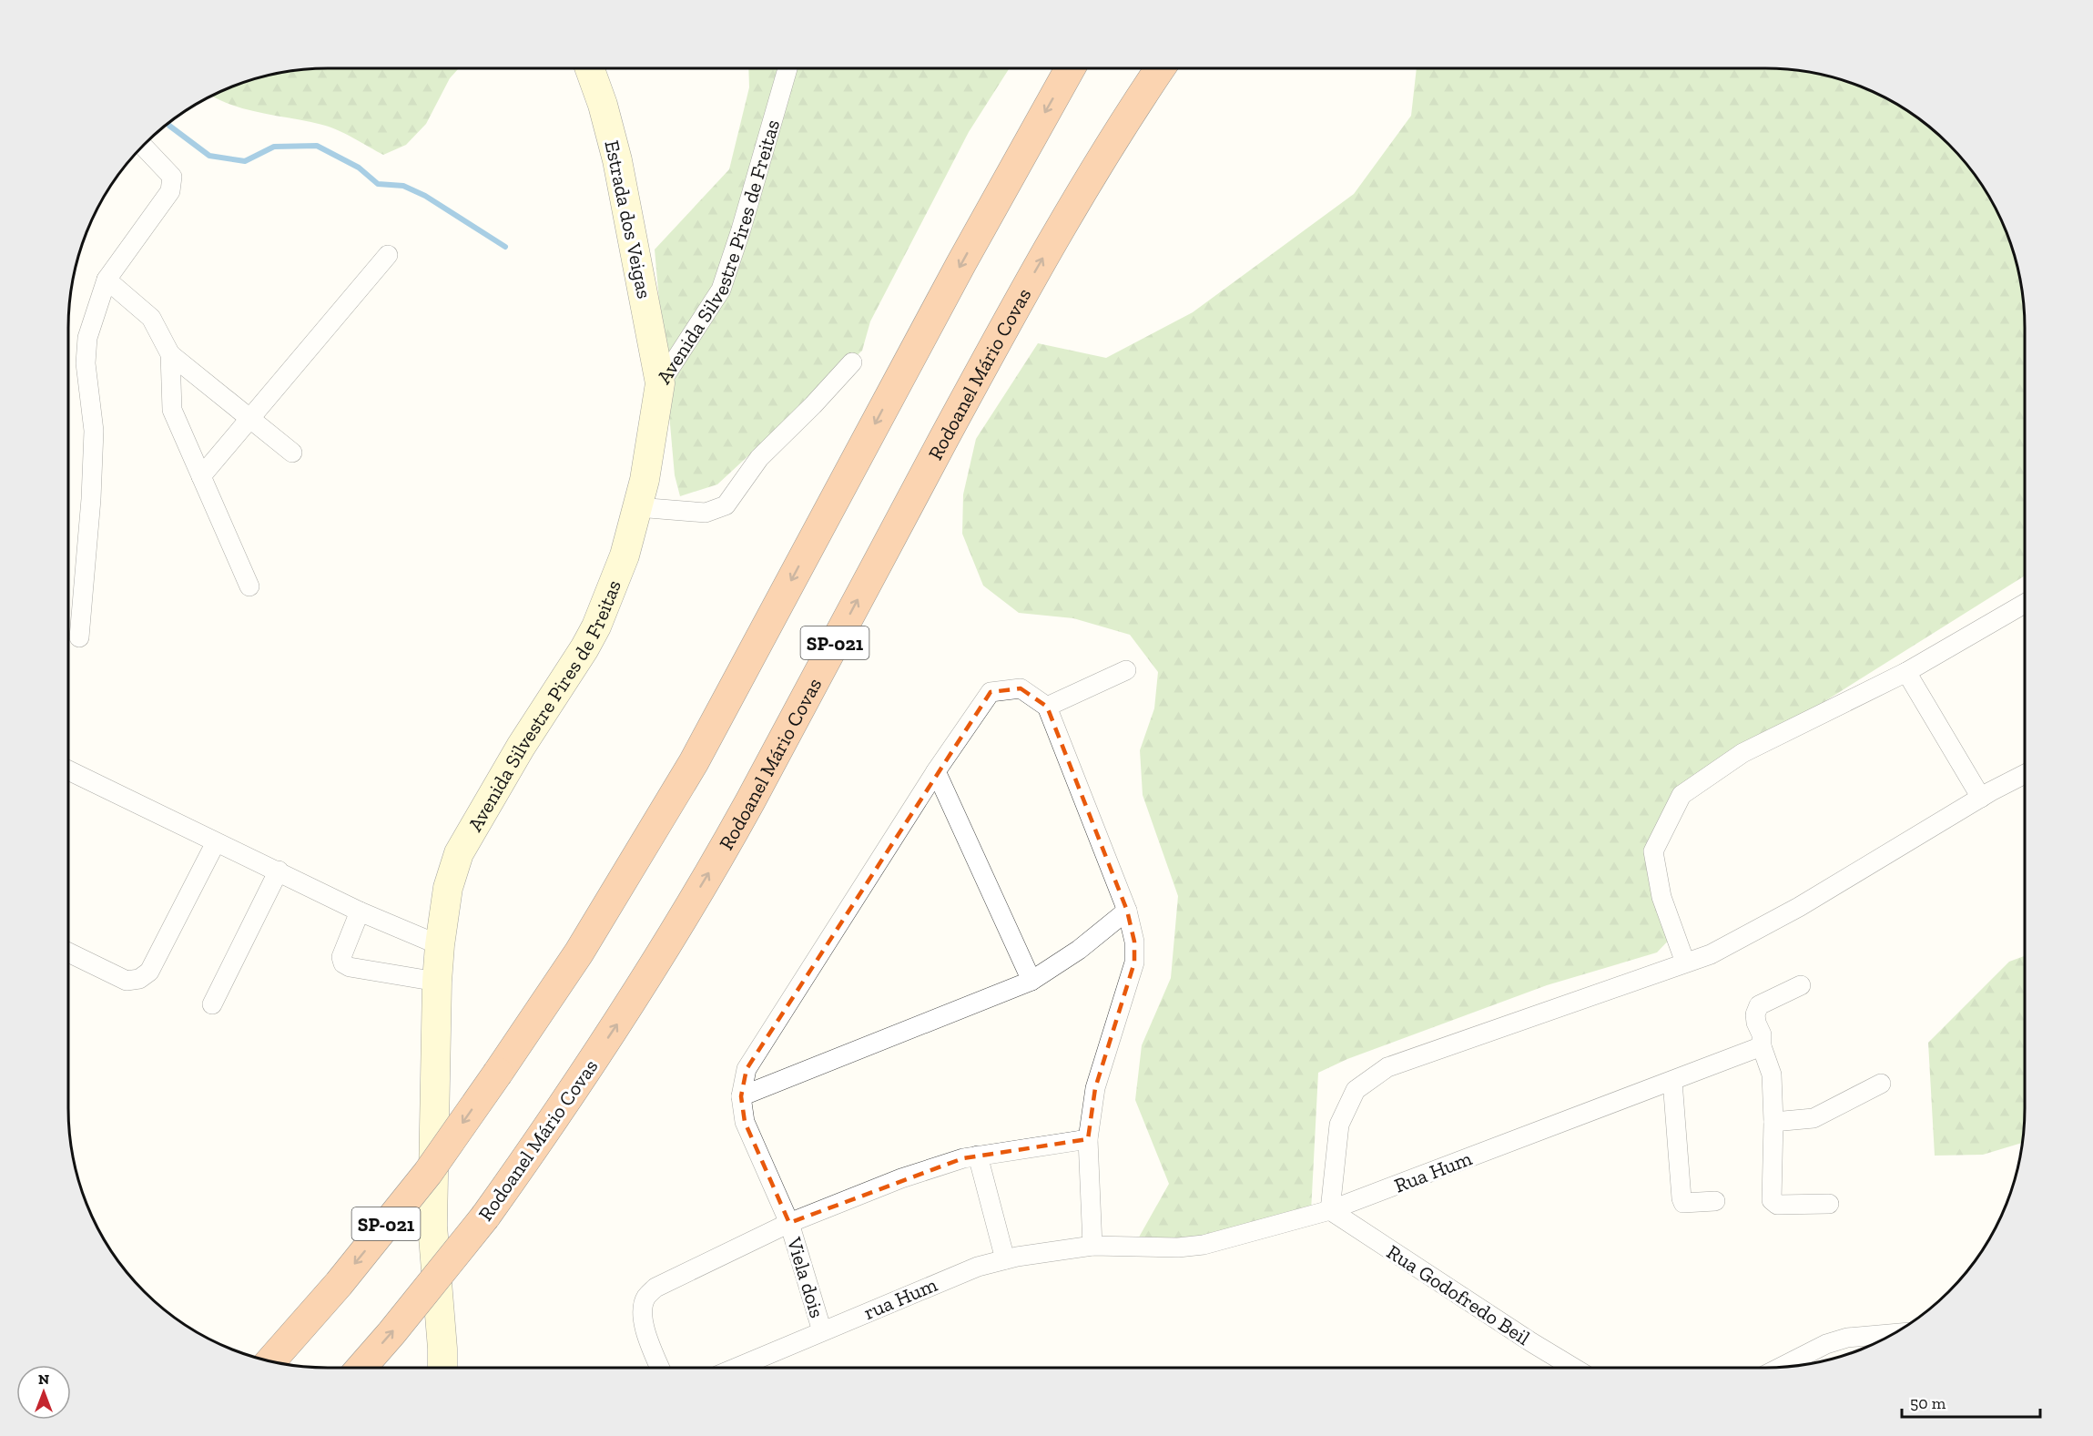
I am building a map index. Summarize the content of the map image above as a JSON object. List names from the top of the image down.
{
  "streets": {
    "highway": ["Rodoanel Mário Covas", "SP-021"],
    "street": [
      "Estrada dos Veigas",
      "Avenida Silvestre Pires de Freitas",
      "Rua Hum",
      "Viela dois",
      "Rua Godofredo Beil",
      "rua Hum"
    ]
  },
  "crossings": [
    ["Estrada dos Veigas", "Avenida Silvestre Pires de Freitas"],
    ["Rua Hum", "Rua Godofredo Beil"],
    ["Rua Hum", "rua Hum"],
    ["Viela dois", "rua Hum"]
  ],
  "scale_bar": "50 m",
  "north": "top"
}
